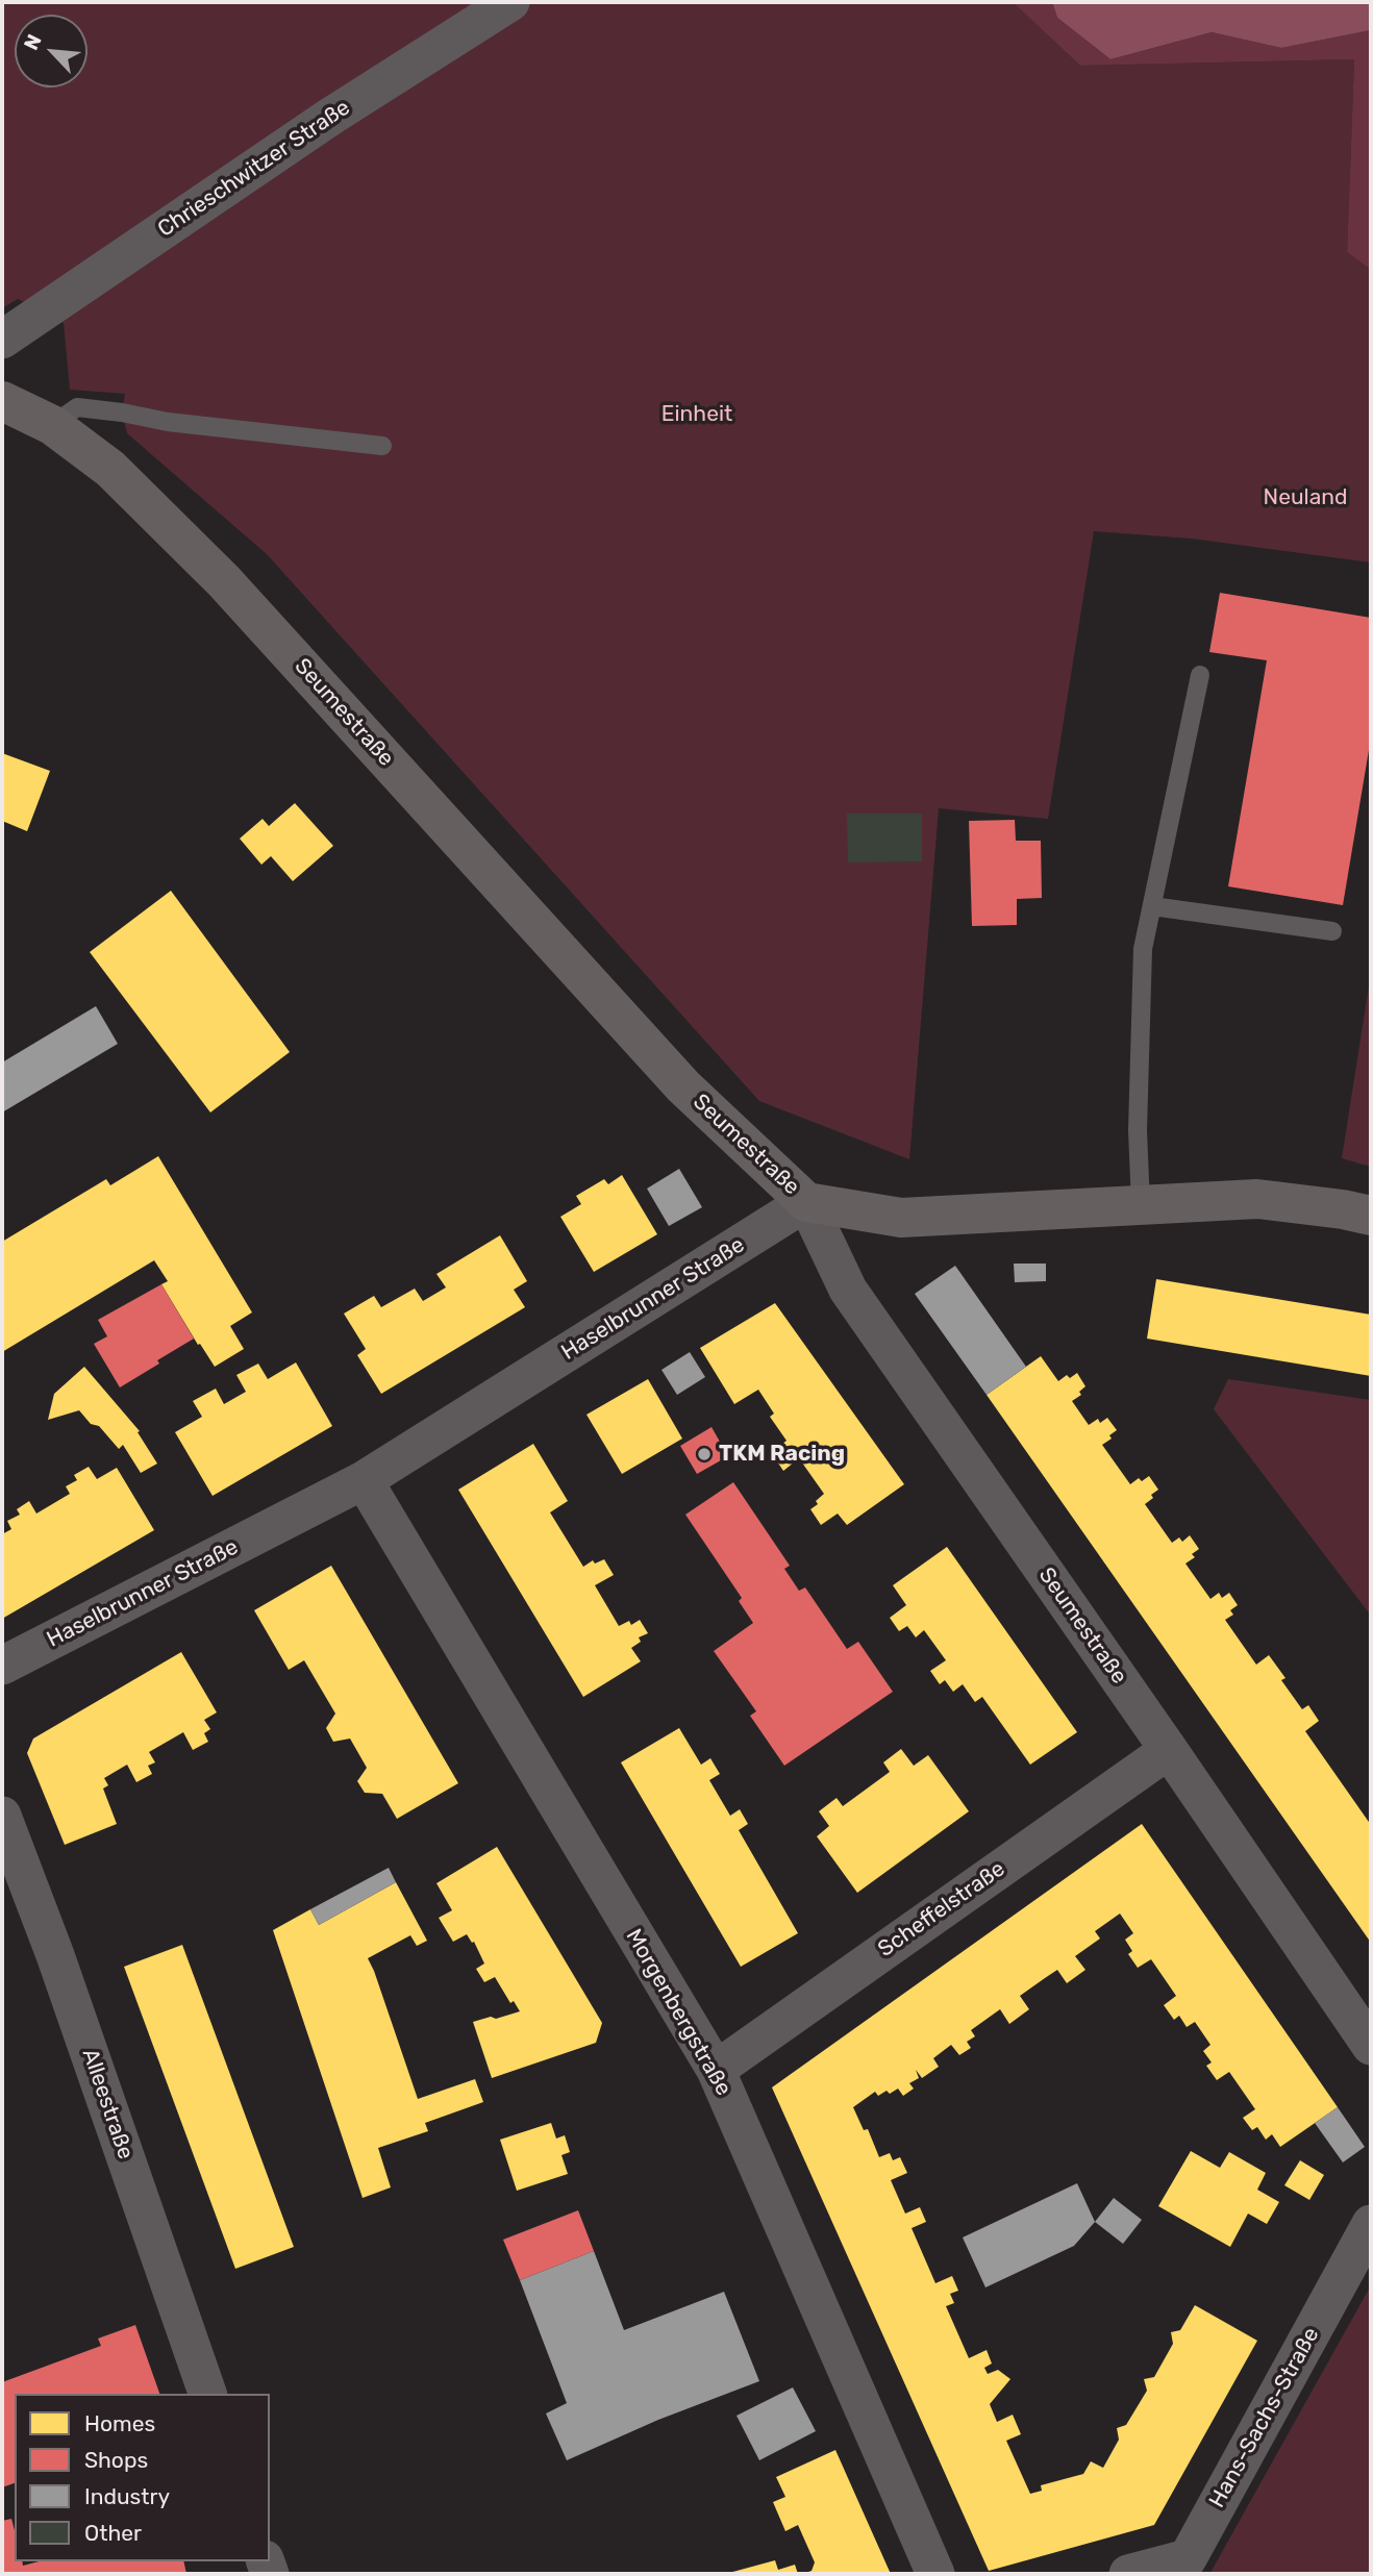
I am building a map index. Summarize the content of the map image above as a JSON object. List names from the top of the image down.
{
  "streets": {
    "street": [
      "Chrieschwitzer Straße",
      "Seumestraße",
      "Haselbrunner Straße",
      "Scheffelstraße",
      "Morgenbergstraße",
      "Alleestraße",
      "Hans-Sachs-Straße"
    ]
  },
  "crossings": [
    ["Seumestraße", "Haselbrunner Straße"],
    ["Seumestraße", "Scheffelstraße"],
    ["Haselbrunner Straße", "Morgenbergstraße"],
    ["Scheffelstraße", "Morgenbergstraße"]
  ],
  "parks": ["Einheit", "Neuland"],
  "places": ["TKM Racing"],
  "legend": [
    "Homes",
    "Shops",
    "Industry",
    "Other"
  ],
  "north": "top left"
}
